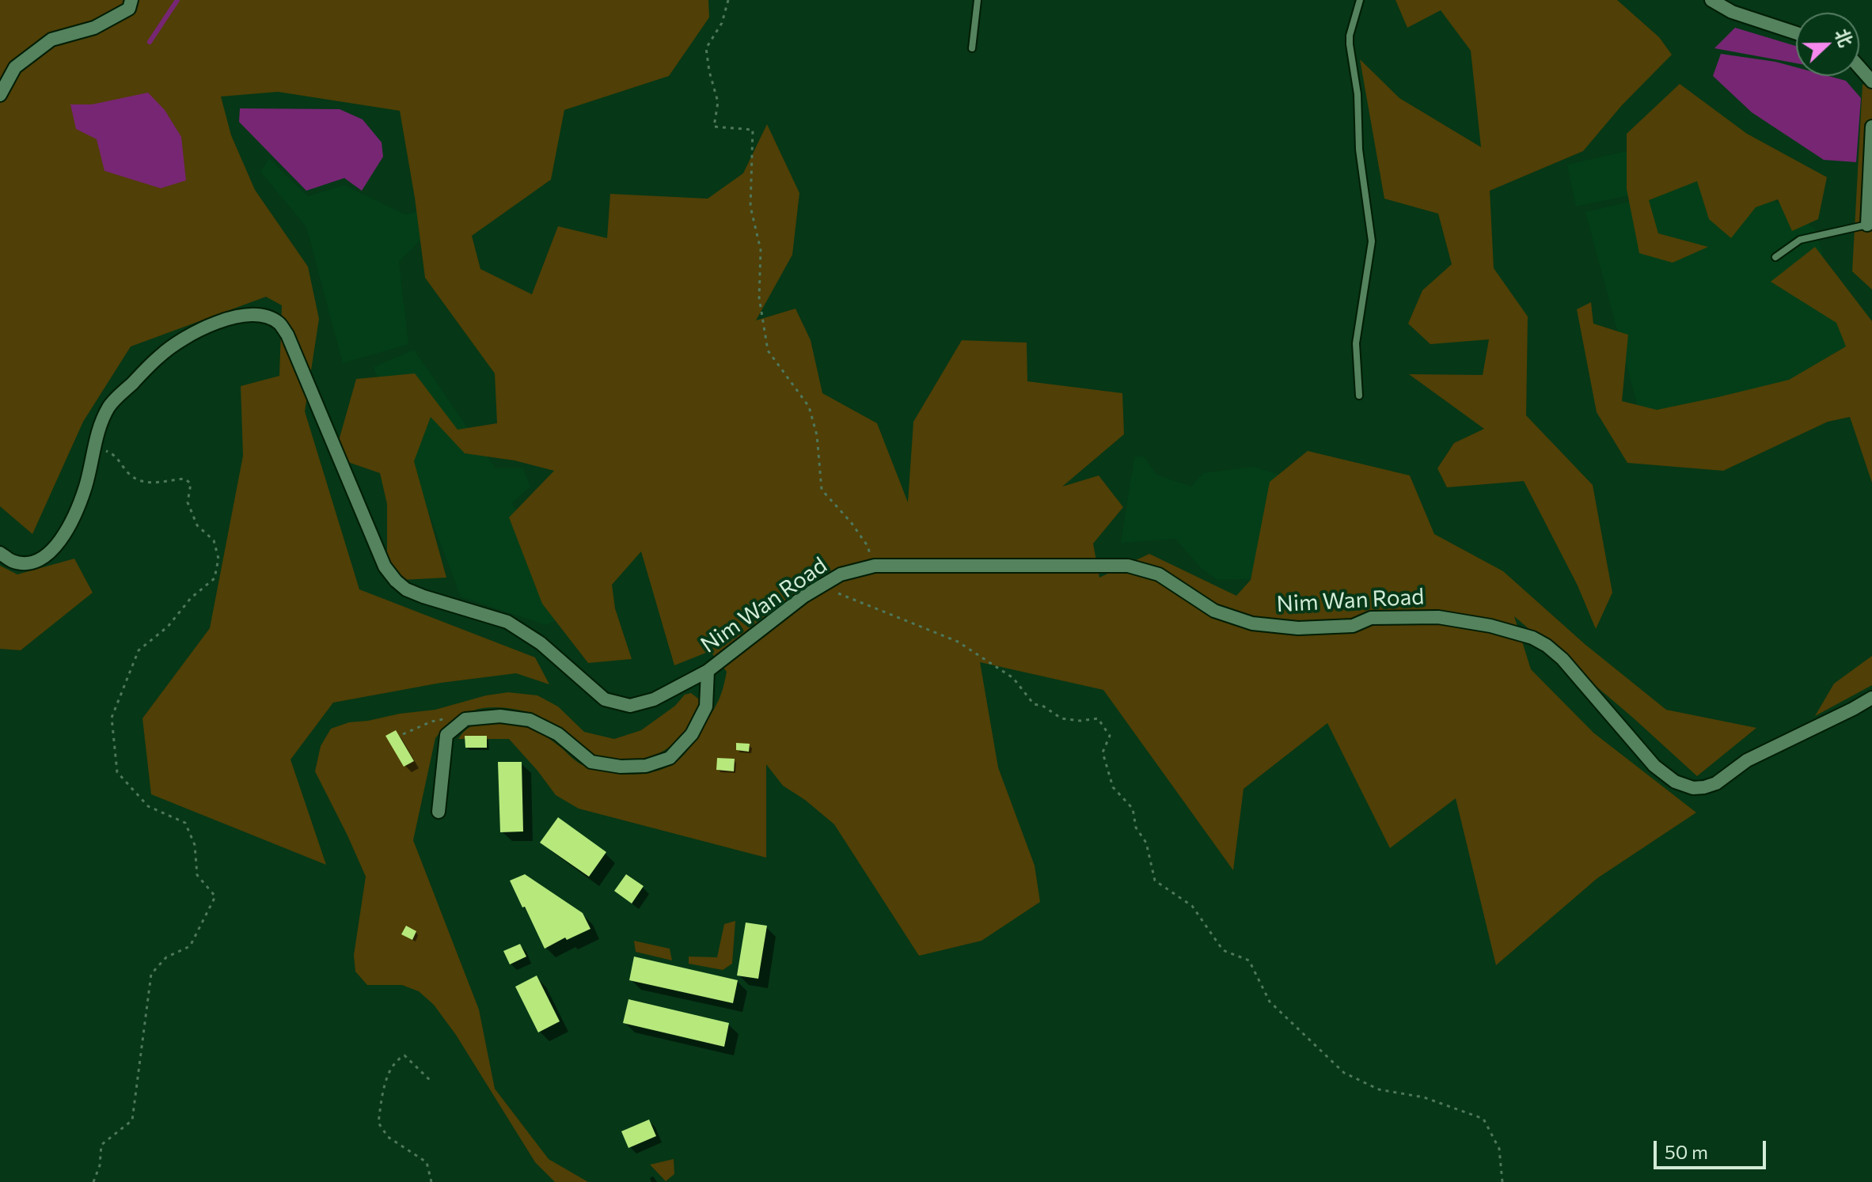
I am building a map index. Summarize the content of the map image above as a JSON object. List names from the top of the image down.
{
  "streets": {
    "street": ["Nim Wan Road"]
  },
  "scale_bar": "50 m",
  "north": "right"
}
